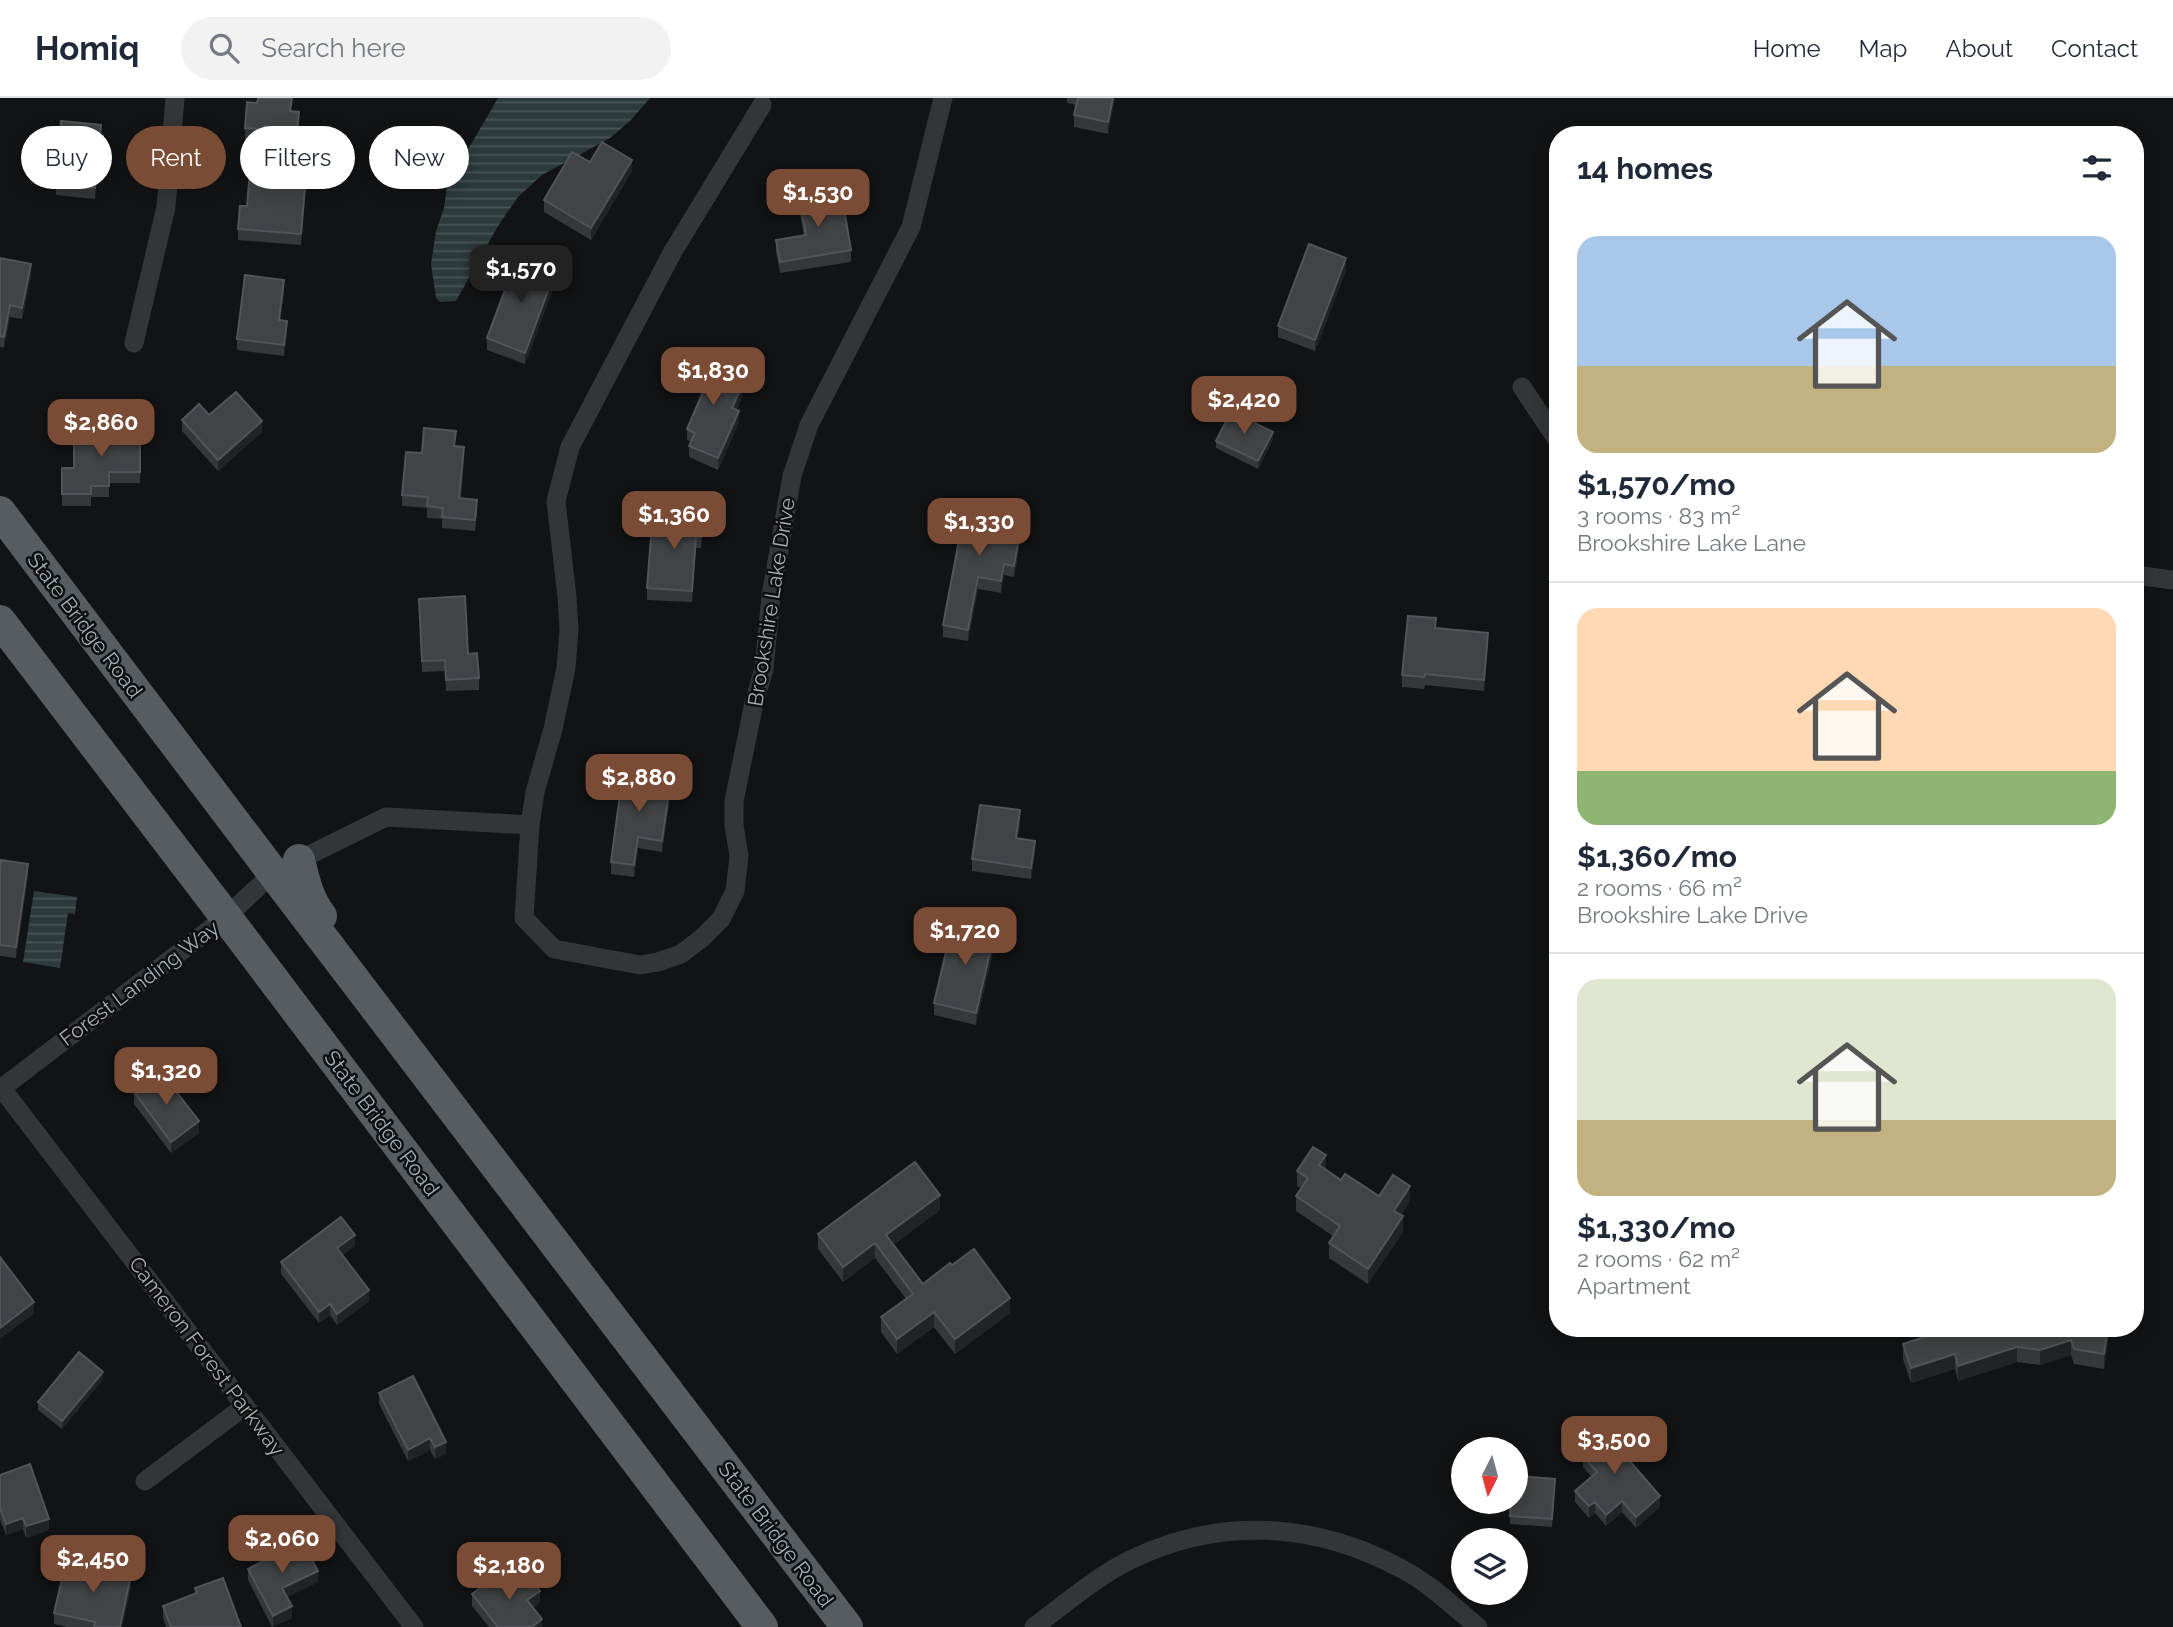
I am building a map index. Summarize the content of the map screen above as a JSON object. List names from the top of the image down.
{
  "streets": {
    "highway": ["State Bridge Road"],
    "street": ["Brookshire Lake Drive", "Forest Landing Way", "Cameron Forest Parkway"]
  },
  "crossings": [
    ["State Bridge Road", "Forest Landing Way"],
    ["Forest Landing Way", "Cameron Forest Parkway"]
  ],
  "north": "bottom",
  "page": {
    "header": "Homiq",
    "search": "Search here",
    "nav": [
      "Home",
      "Map",
      "About",
      "Contact"
    ],
    "chip": [
      "Buy",
      "Rent",
      "Filters",
      "New"
    ],
    "heading": "14 homes",
    "price": [
      "$1,530",
      "$1,570",
      "$1,830",
      "$2,420",
      "$2,860",
      "$1,360",
      "$1,330",
      "$2,880",
      "$1,720",
      "$1,320",
      "$3,500",
      "$2,060",
      "$2,450",
      "$2,180"
    ],
    "list": [
      {
        "name": "$1,570/mo",
        "note": "3 rooms · 83 m² · Brookshire Lake Lane"
      },
      {
        "name": "$1,360/mo",
        "note": "2 rooms · 66 m² · Brookshire Lake Drive"
      },
      {
        "name": "$1,330/mo",
        "note": "2 rooms · 62 m² · Apartment"
      }
    ]
  }
}
